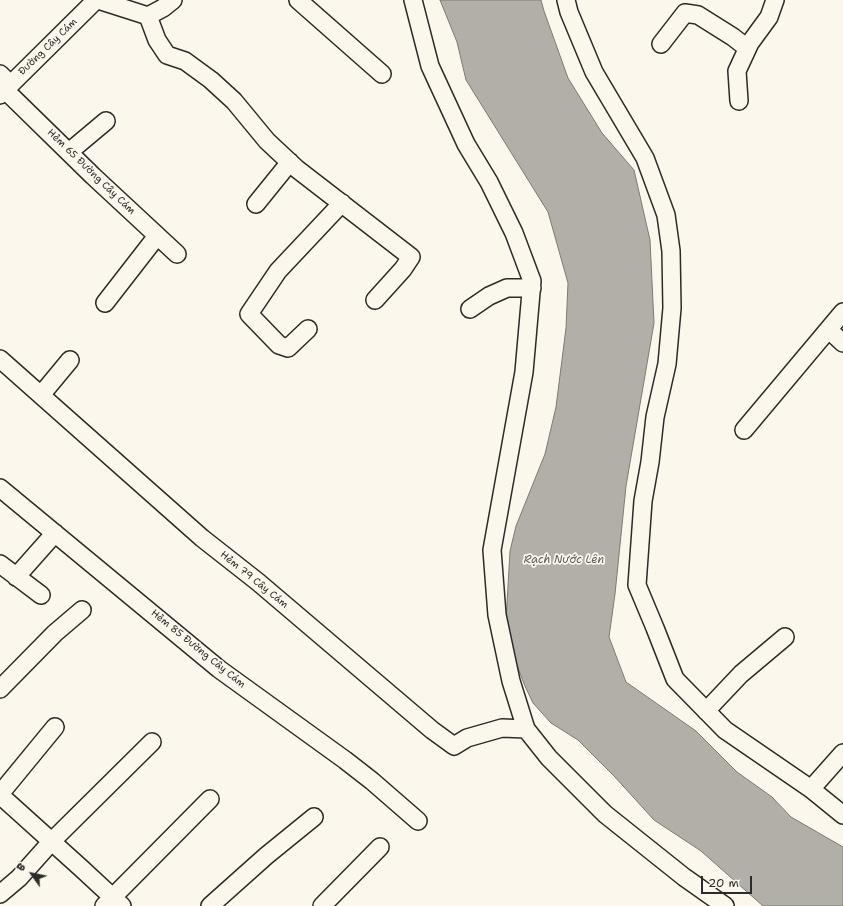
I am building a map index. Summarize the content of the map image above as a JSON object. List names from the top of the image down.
{
  "streets": {
    "street": [
      "Đường Cây Cám",
      "Hẻm 65 Đường Cây Cám",
      "Hẻm 79 Cây Cám",
      "Hẻm 85 Đường Cây Cám"
    ]
  },
  "crossings": [
    ["Đường Cây Cám", "Hẻm 65 Đường Cây Cám"]
  ],
  "water": ["Rạch Nước Lên"],
  "scale_bar": "20 m",
  "north": "top left"
}
